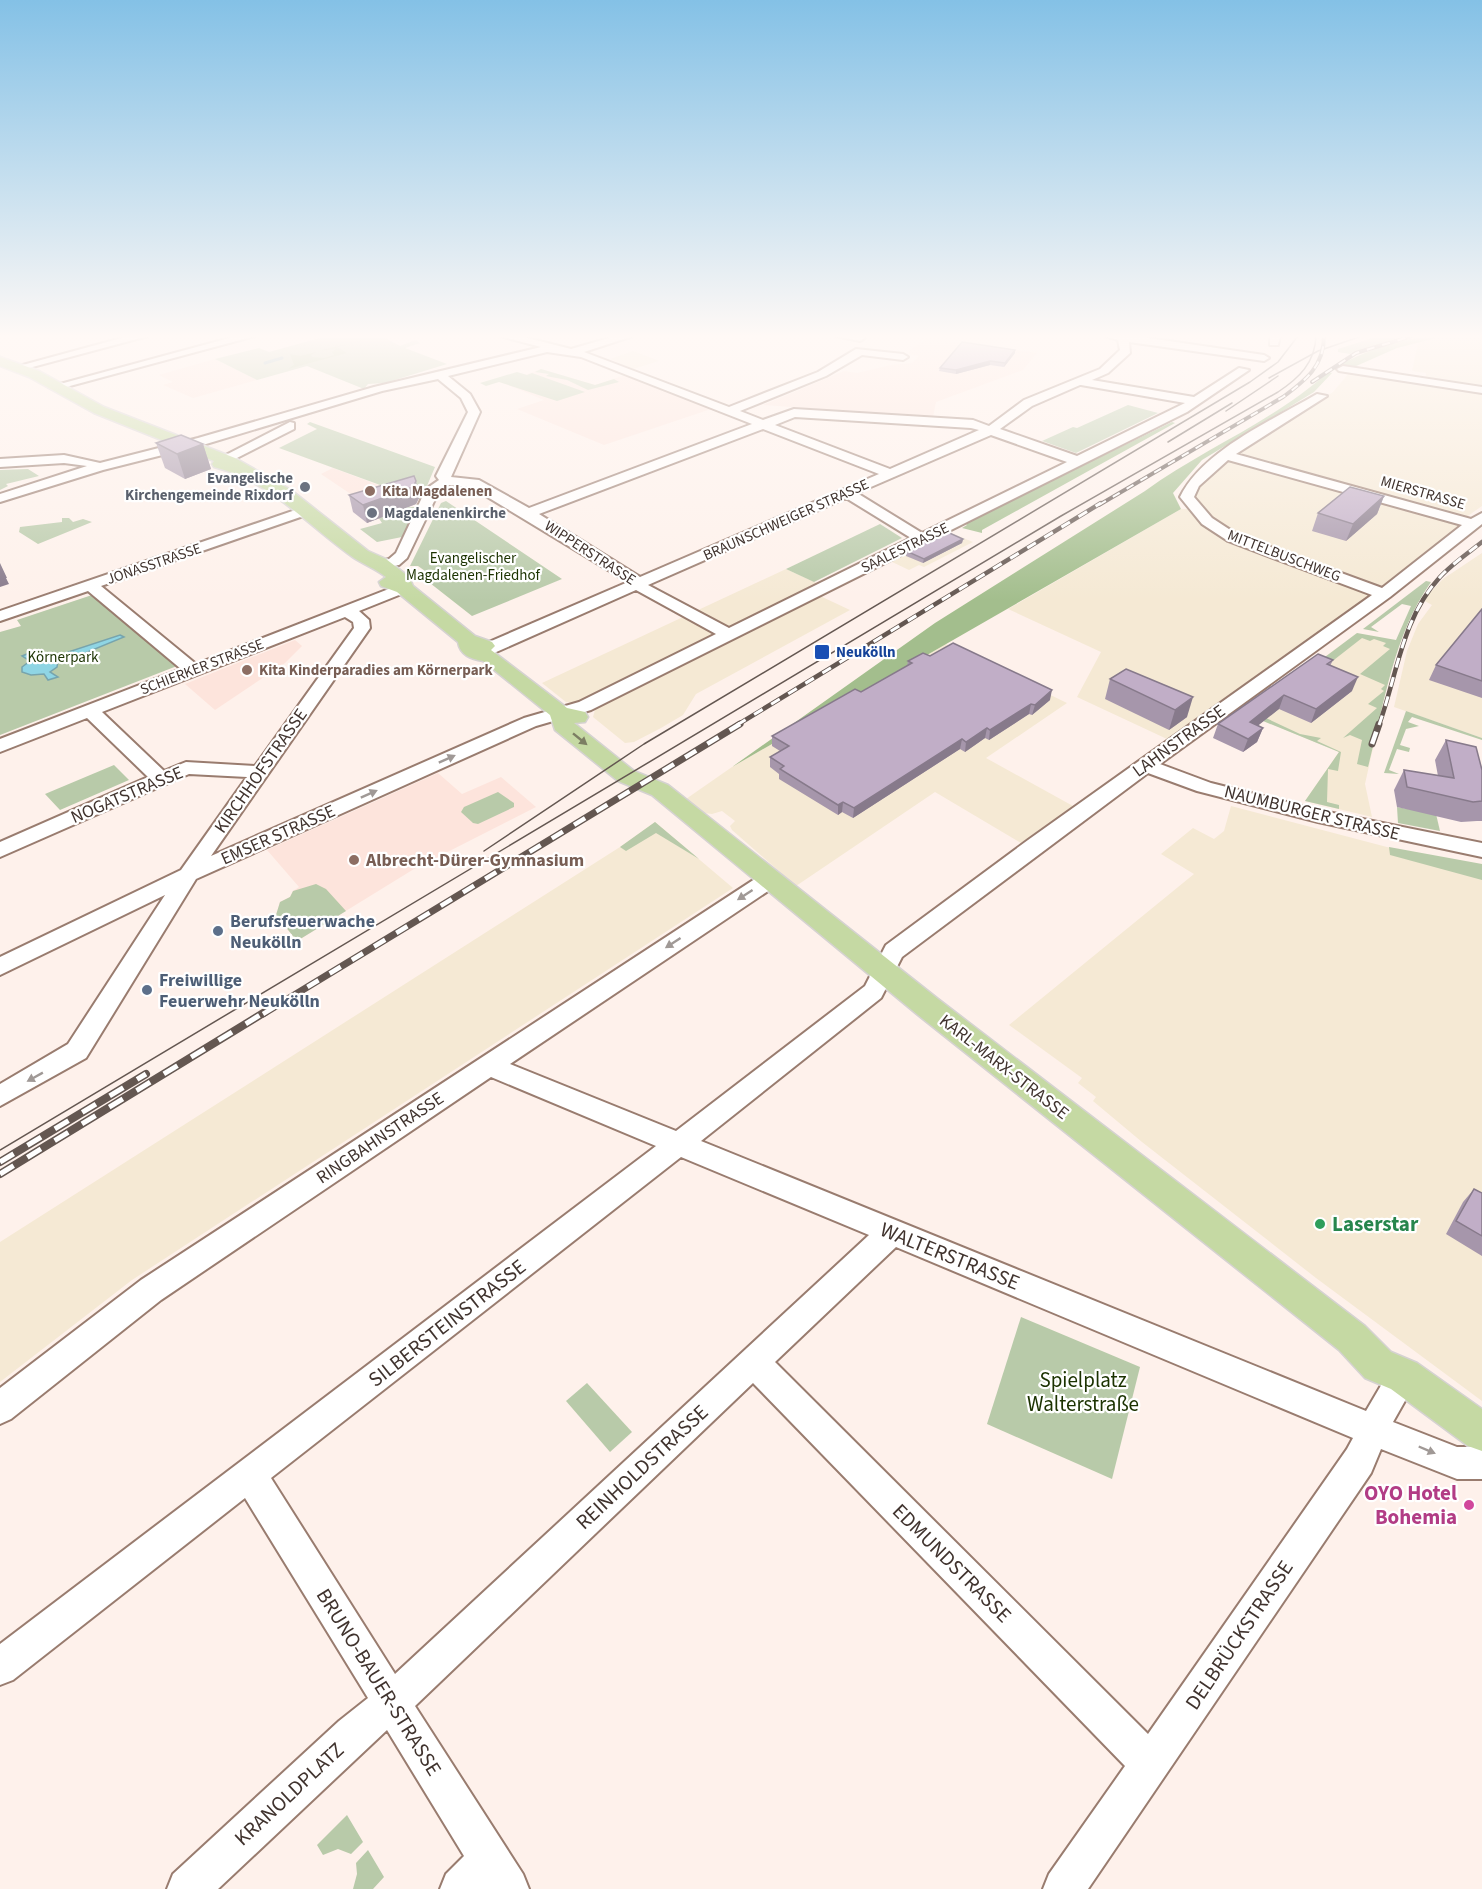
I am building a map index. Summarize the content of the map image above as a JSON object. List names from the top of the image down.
{
  "streets": {
    "main road": ["KARL-MARX-STRASSE"],
    "street": [
      "MIERSTRASSE",
      "BRAUNSCHWEIGER STRASSE",
      "SAALESTRASSE",
      "WIPPERSTRASSE",
      "MITTELBUSCHWEG",
      "JONASSTRASSE",
      "SCHIERKER STRASSE",
      "LAHNSTRASSE",
      "KIRCHHOFSTRASSE",
      "NOGATSTRASSE",
      "NAUMBURGER STRASSE",
      "EMSER STRASSE",
      "RINGBAHNSTRASSE",
      "WALTERSTRASSE",
      "SILBERSTEINSTRASSE",
      "REINHOLDSTRASSE",
      "EDMUNDSTRASSE",
      "DELBRÜCKSTRASSE",
      "BRUNO-BAUER-STRASSE",
      "KRANOLDPLATZ"
    ]
  },
  "crossings": [
    ["MIERSTRASSE", "MITTELBUSCHWEG"],
    ["MIERSTRASSE", "LAHNSTRASSE"],
    ["BRAUNSCHWEIGER STRASSE", "WIPPERSTRASSE"],
    ["BRAUNSCHWEIGER STRASSE", "KARL-MARX-STRASSE"],
    ["SAALESTRASSE", "WIPPERSTRASSE"],
    ["SAALESTRASSE", "EMSER STRASSE"],
    ["SAALESTRASSE", "KARL-MARX-STRASSE"],
    ["MITTELBUSCHWEG", "LAHNSTRASSE"],
    ["JONASSTRASSE", "KARL-MARX-STRASSE"],
    ["SCHIERKER STRASSE", "KIRCHHOFSTRASSE"],
    ["SCHIERKER STRASSE", "KARL-MARX-STRASSE"],
    ["LAHNSTRASSE", "NAUMBURGER STRASSE"],
    ["LAHNSTRASSE", "KARL-MARX-STRASSE"],
    ["LAHNSTRASSE", "SILBERSTEINSTRASSE"],
    ["KIRCHHOFSTRASSE", "NOGATSTRASSE"],
    ["KIRCHHOFSTRASSE", "EMSER STRASSE"],
    ["EMSER STRASSE", "KARL-MARX-STRASSE"],
    ["KARL-MARX-STRASSE", "RINGBAHNSTRASSE"],
    ["KARL-MARX-STRASSE", "SILBERSTEINSTRASSE"],
    ["KARL-MARX-STRASSE", "DELBRÜCKSTRASSE"],
    ["RINGBAHNSTRASSE", "WALTERSTRASSE"],
    ["WALTERSTRASSE", "SILBERSTEINSTRASSE"],
    ["WALTERSTRASSE", "REINHOLDSTRASSE"],
    ["WALTERSTRASSE", "DELBRÜCKSTRASSE"],
    ["SILBERSTEINSTRASSE", "BRUNO-BAUER-STRASSE"],
    ["REINHOLDSTRASSE", "EDMUNDSTRASSE"],
    ["REINHOLDSTRASSE", "BRUNO-BAUER-STRASSE"],
    ["REINHOLDSTRASSE", "KRANOLDPLATZ"],
    ["EDMUNDSTRASSE", "DELBRÜCKSTRASSE"],
    ["BRUNO-BAUER-STRASSE", "KRANOLDPLATZ"]
  ],
  "one_way": ["KIRCHHOFSTRASSE", "EMSER STRASSE"],
  "parks": ["Evangelischer Magdalenen-Friedhof", "Körnerpark", "Spielplatz Walterstraße"],
  "places": {
    "other": [
      "Evangelische Kirchengemeinde Rixdorf",
      "Kita Magdalenen",
      "Magdalenenkirche",
      "Kita Kinderparadies am Körnerpark",
      "Albrecht-Dürer-Gymnasium",
      "Berufsfeuerwache Neukölln",
      "Freiwillige Feuerwehr Neukölln",
      "Laserstar",
      "OYO Hotel Bohemia"
    ],
    "transit": ["Neukölln"]
  }
}
